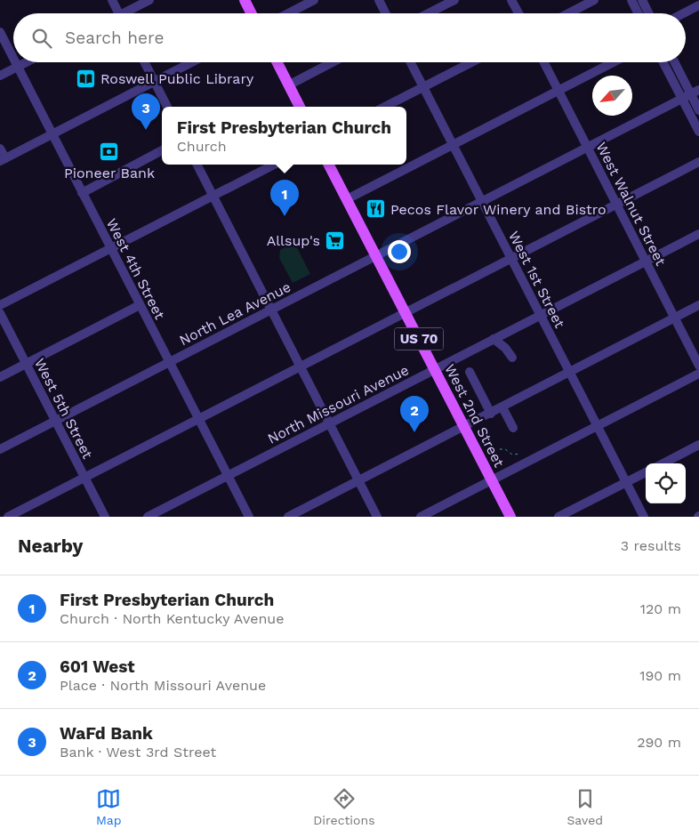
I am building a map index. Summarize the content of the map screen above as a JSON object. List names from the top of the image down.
{
  "streets": {
    "main road": ["US 70", "West 2nd Street"],
    "street": [
      "West Walnut Street",
      "West 4th Street",
      "West 1st Street",
      "North Lea Avenue",
      "North Missouri Avenue",
      "West 5th Street"
    ]
  },
  "crossings": [
    ["West Walnut Street", "North Lea Avenue"],
    ["West Walnut Street", "North Missouri Avenue"],
    ["West 4th Street", "North Lea Avenue"],
    ["West 4th Street", "North Missouri Avenue"],
    ["West 1st Street", "North Lea Avenue"],
    ["West 1st Street", "North Missouri Avenue"],
    ["North Lea Avenue", "West 5th Street"],
    ["North Lea Avenue", "West 2nd Street"],
    ["North Missouri Avenue", "West 2nd Street"]
  ],
  "places": {
    "library": ["Roswell Public Library"],
    "bank": ["Pioneer Bank"],
    "restaurant": ["Pecos Flavor Winery and Bistro"],
    "supermarket": ["Allsup's"]
  },
  "north": "bottom left",
  "page": {
    "search": "Search here",
    "pins": ["3", "1", "2"],
    "popup": ["First Presbyterian Church", "Church"],
    "heading": ["Nearby", "3 results"],
    "list": [
      {
        "mark": "1",
        "name": "First Presbyterian Church",
        "note": "Church · North Kentucky Avenue",
        "value": "120 m"
      },
      {
        "mark": "2",
        "name": "601 West",
        "note": "Place · North Missouri Avenue",
        "value": "190 m"
      },
      {
        "mark": "3",
        "name": "WaFd Bank",
        "note": "Bank · West 3rd Street",
        "value": "290 m"
      }
    ],
    "nav": ["Map", "Directions", "Saved"]
  }
}
